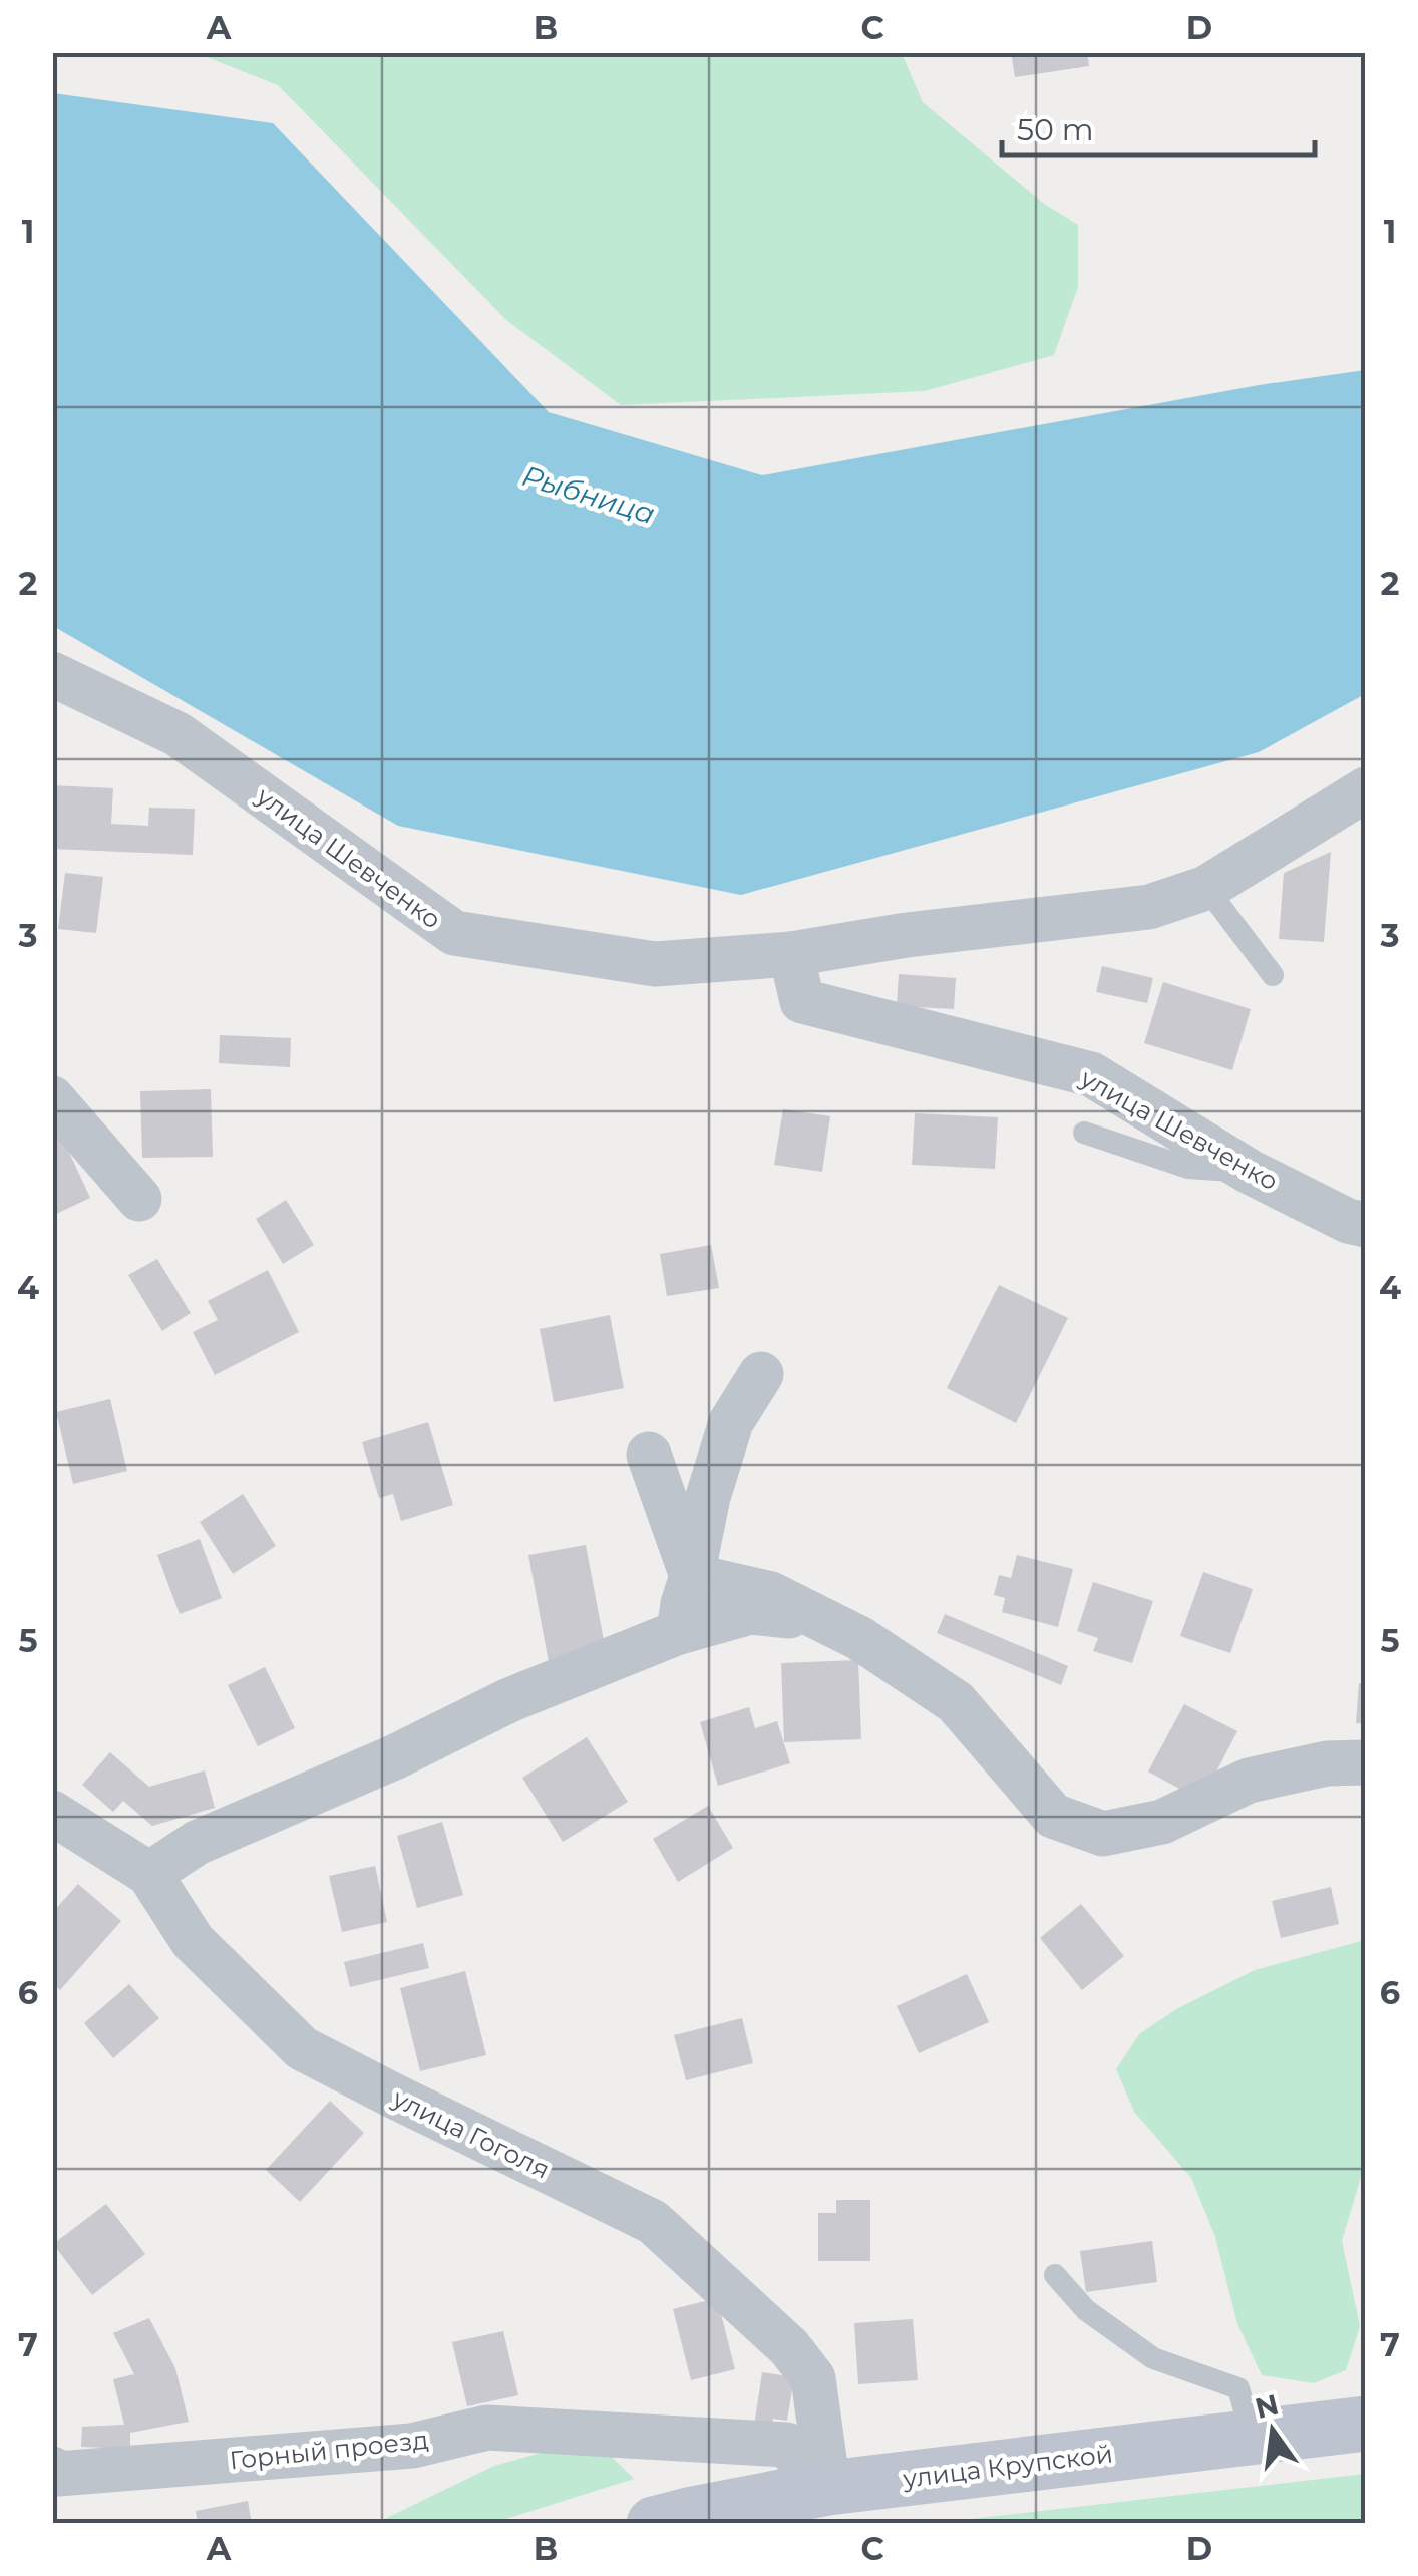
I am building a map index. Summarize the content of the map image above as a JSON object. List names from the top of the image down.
{
  "streets": {
    "street": [
      "улица Шевченко",
      "улица Гоголя",
      "Горный проезд",
      "улица Крупской"
    ]
  },
  "crossings": [
    ["улица Гоголя", "Горный проезд"],
    ["улица Гоголя", "улица Крупской"],
    ["Горный проезд", "улица Крупской"]
  ],
  "water": ["Рыбница"],
  "scale_bar": "50 m",
  "north": "top",
  "grid": {
    "columns": [
      "A",
      "B",
      "C",
      "D"
    ],
    "rows": [
      "1",
      "2",
      "3",
      "4",
      "5",
      "6",
      "7"
    ]
  }
}
